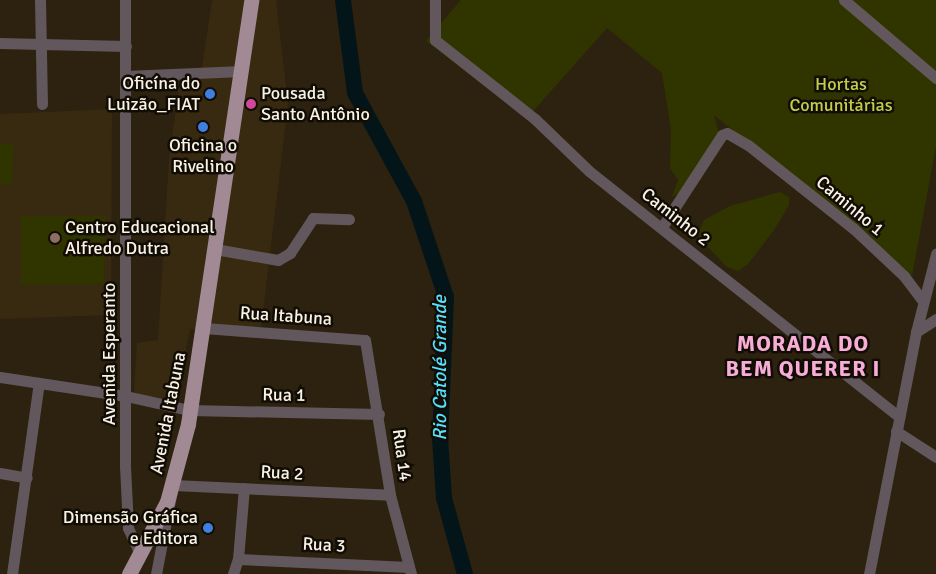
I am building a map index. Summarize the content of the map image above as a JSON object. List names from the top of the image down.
{
  "streets": {
    "main road": ["Avenida Itabuna"],
    "street": [
      "Caminho 1",
      "Caminho 2",
      "Rua Itabuna",
      "Avenida Esperanto",
      "Rua 1",
      "Rua 14",
      "Rua 2",
      "Rua 3"
    ]
  },
  "crossings": [
    ["Caminho 1", "Caminho 2"],
    ["Rua Itabuna", "Avenida Itabuna"],
    ["Rua Itabuna", "Rua 14"],
    ["Avenida Esperanto", "Rua 1"],
    ["Avenida Esperanto", "Avenida Itabuna"],
    ["Rua 1", "Avenida Itabuna"],
    ["Rua 1", "Rua 14"],
    ["Avenida Itabuna", "Rua 2"],
    ["Rua 14", "Rua 2"],
    ["Rua 14", "Rua 3"]
  ],
  "districts": ["MORADA DO BEM QUERER I"],
  "water": ["Rio Catolé Grande"],
  "parks": ["Hortas Comunitárias"],
  "places": [
    "Oficína do Luizão_FIAT",
    "Pousada Santo Antônio",
    "Oficina o Rivelino",
    "Centro Educacional Alfredo Dutra",
    "Dimensão Gráfica e Editora"
  ]
}
